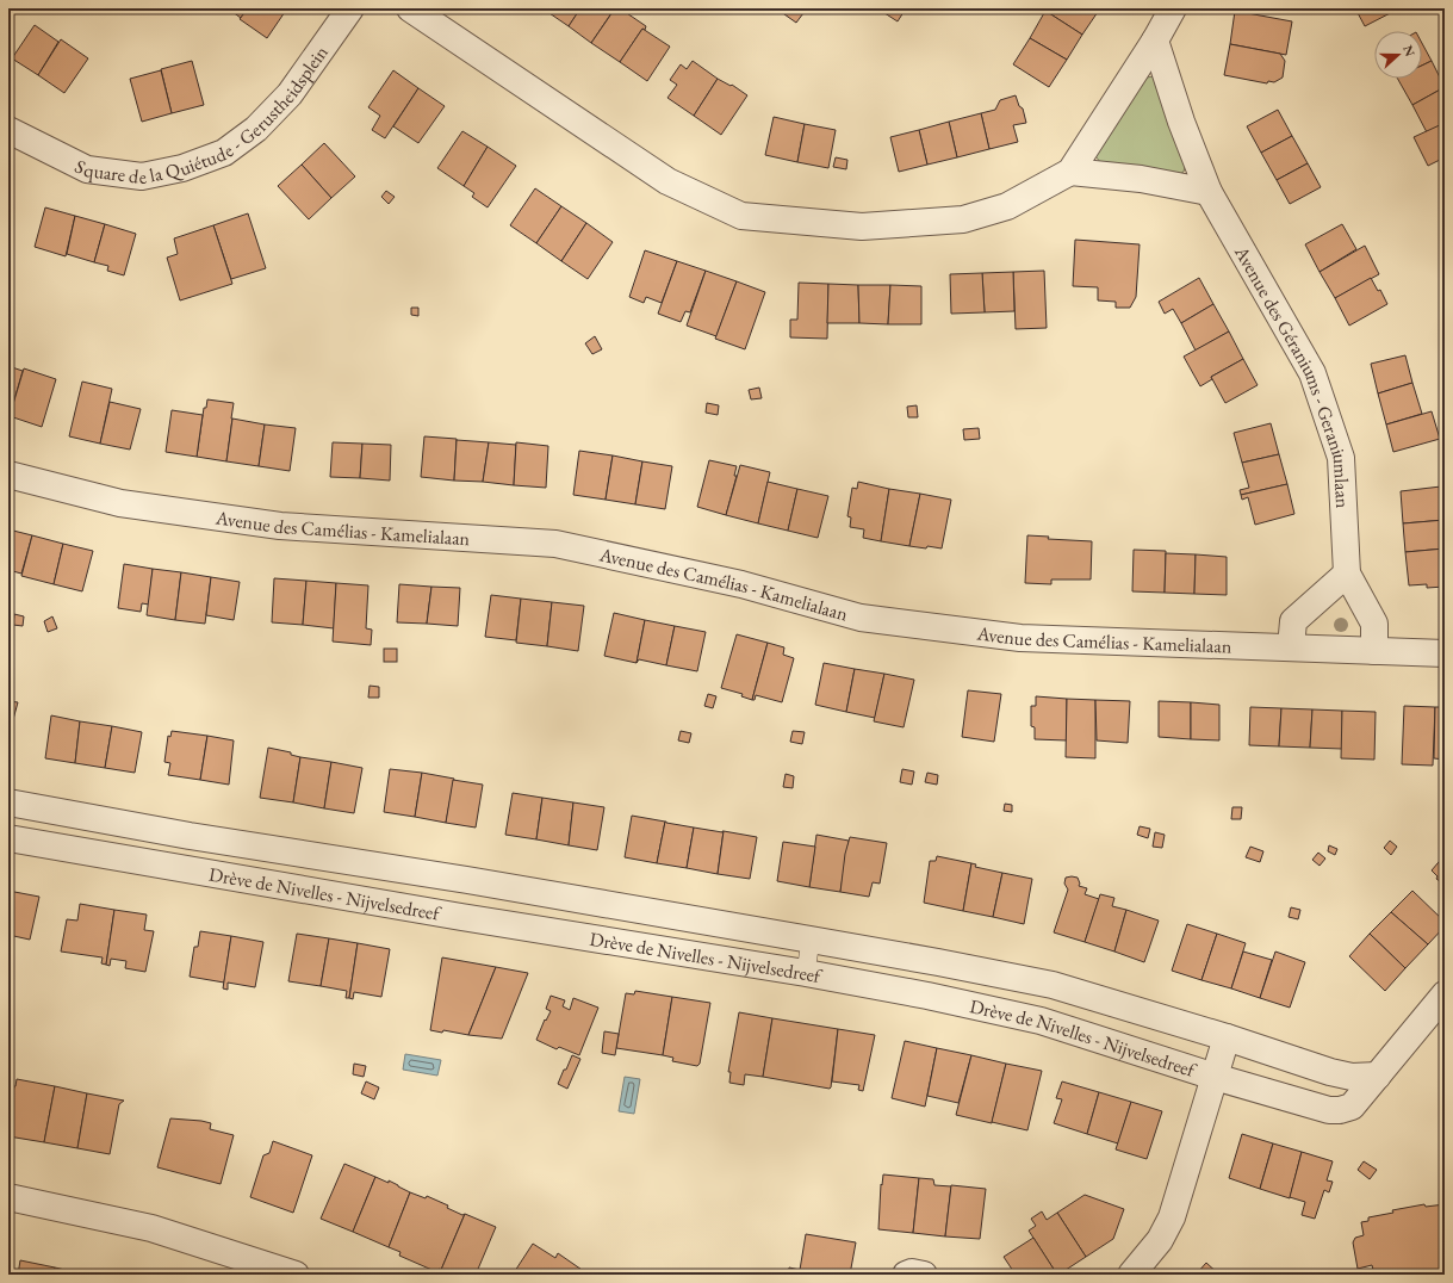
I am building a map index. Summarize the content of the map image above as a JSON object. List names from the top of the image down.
{
  "streets": {
    "street": [
      "Square de la Quiétude - Gerustheidsplein",
      "Avenue des Géraniums - Geraniumlaan",
      "Avenue des Camélias - Kamelialaan",
      "Drève de Nivelles - Nijvelsedreef"
    ]
  },
  "crossings": [
    ["Avenue des Géraniums - Geraniumlaan", "Avenue des Camélias - Kamelialaan"]
  ],
  "north": "right"
}
